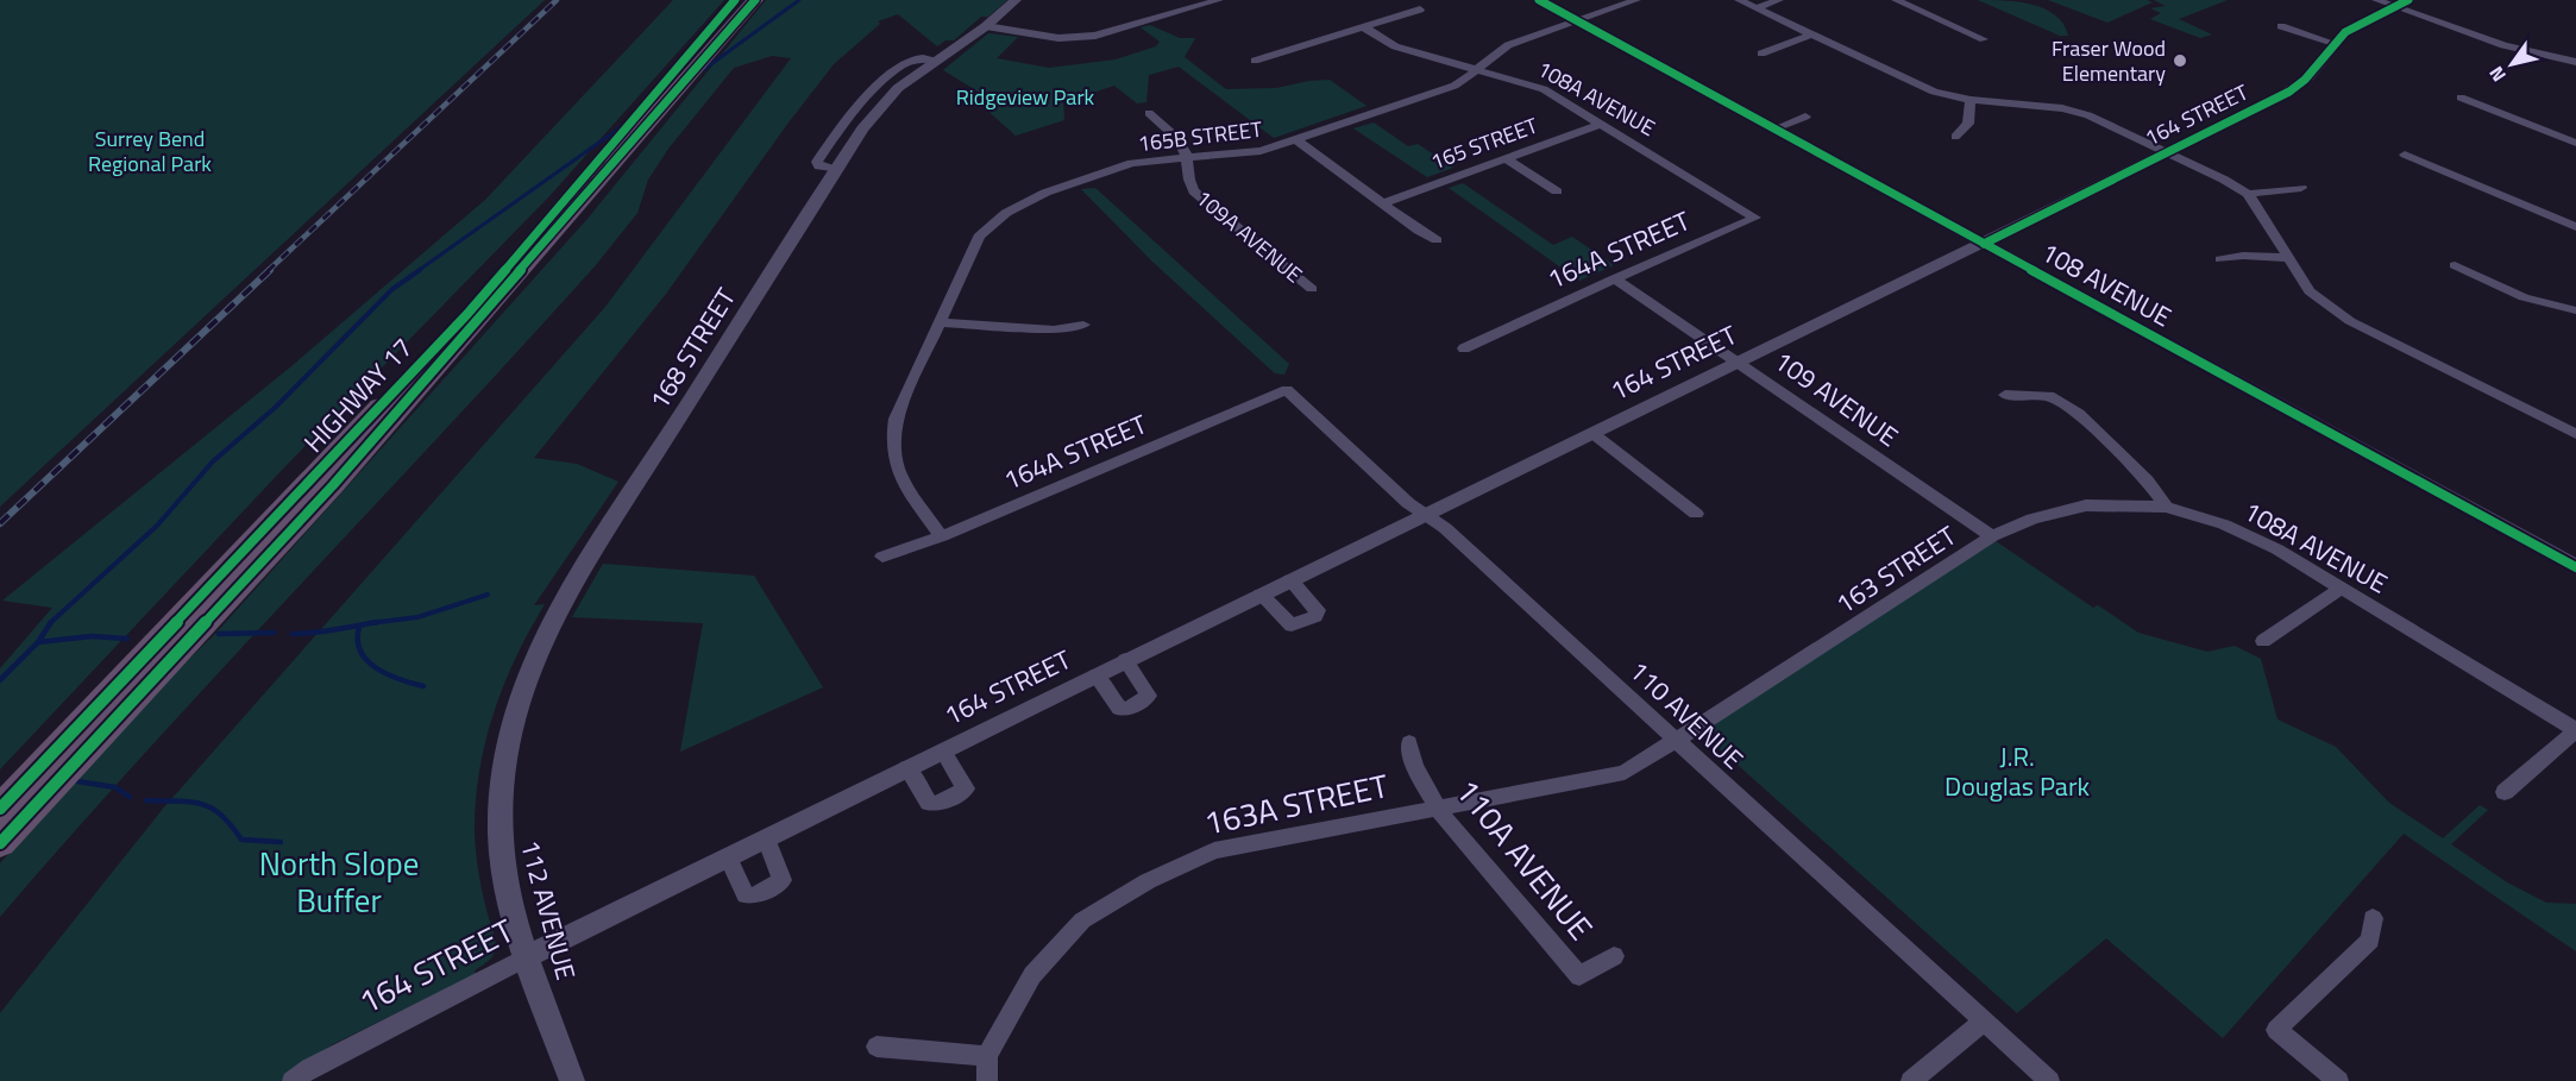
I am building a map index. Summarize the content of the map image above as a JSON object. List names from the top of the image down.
{
  "streets": {
    "highway": ["HIGHWAY 17"],
    "street": [
      "108A AVENUE",
      "164 STREET",
      "165B STREET",
      "165 STREET",
      "109A AVENUE",
      "164A STREET",
      "108 AVENUE",
      "168 STREET",
      "109 AVENUE",
      "163 STREET",
      "110 AVENUE",
      "163A STREET",
      "110A AVENUE",
      "112 AVENUE"
    ]
  },
  "crossings": [
    ["108A AVENUE", "165B STREET"],
    ["108A AVENUE", "165 STREET"],
    ["108A AVENUE", "164A STREET"],
    ["108A AVENUE", "163 STREET"],
    ["164 STREET", "108 AVENUE"],
    ["164 STREET", "109 AVENUE"],
    ["164 STREET", "110 AVENUE"],
    ["164 STREET", "112 AVENUE"],
    ["165B STREET", "109A AVENUE"],
    ["165B STREET", "164A STREET"],
    ["165B STREET", "108 AVENUE"],
    ["164A STREET", "109 AVENUE"],
    ["164A STREET", "110 AVENUE"],
    ["168 STREET", "112 AVENUE"],
    ["109 AVENUE", "163 STREET"],
    ["163 STREET", "110 AVENUE"],
    ["163 STREET", "163A STREET"],
    ["110 AVENUE", "163A STREET"],
    ["163A STREET", "110A AVENUE"]
  ],
  "parks": [
    "Ridgeview Park",
    "Surrey Bend Regional Park",
    "J.R. Douglas Park",
    "North Slope Buffer"
  ],
  "places": ["Fraser Wood Elementary"],
  "north": "bottom left"
}
